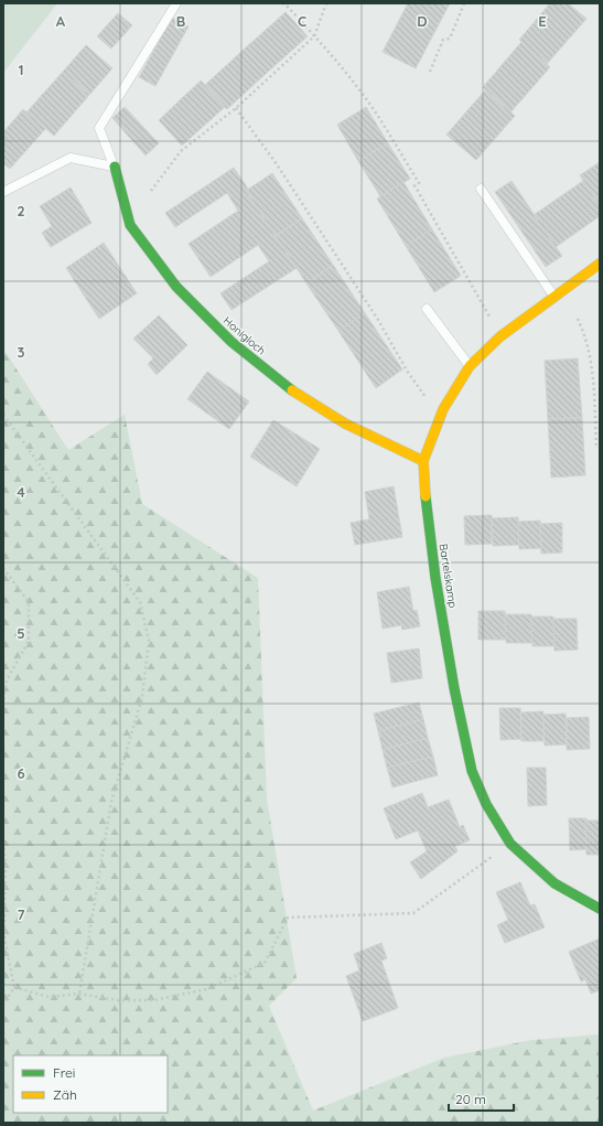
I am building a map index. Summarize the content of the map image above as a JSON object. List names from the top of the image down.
{
  "streets": {
    "street": ["Honigloch", "Bartelskamp"]
  },
  "crossings": [
    ["Honigloch", "Bartelskamp"]
  ],
  "legend": ["Frei", "Zäh"],
  "scale_bar": "20 m",
  "grid": {
    "columns": [
      "A",
      "B",
      "C",
      "D",
      "E"
    ],
    "rows": [
      "1",
      "2",
      "3",
      "4",
      "5",
      "6",
      "7"
    ]
  }
}
